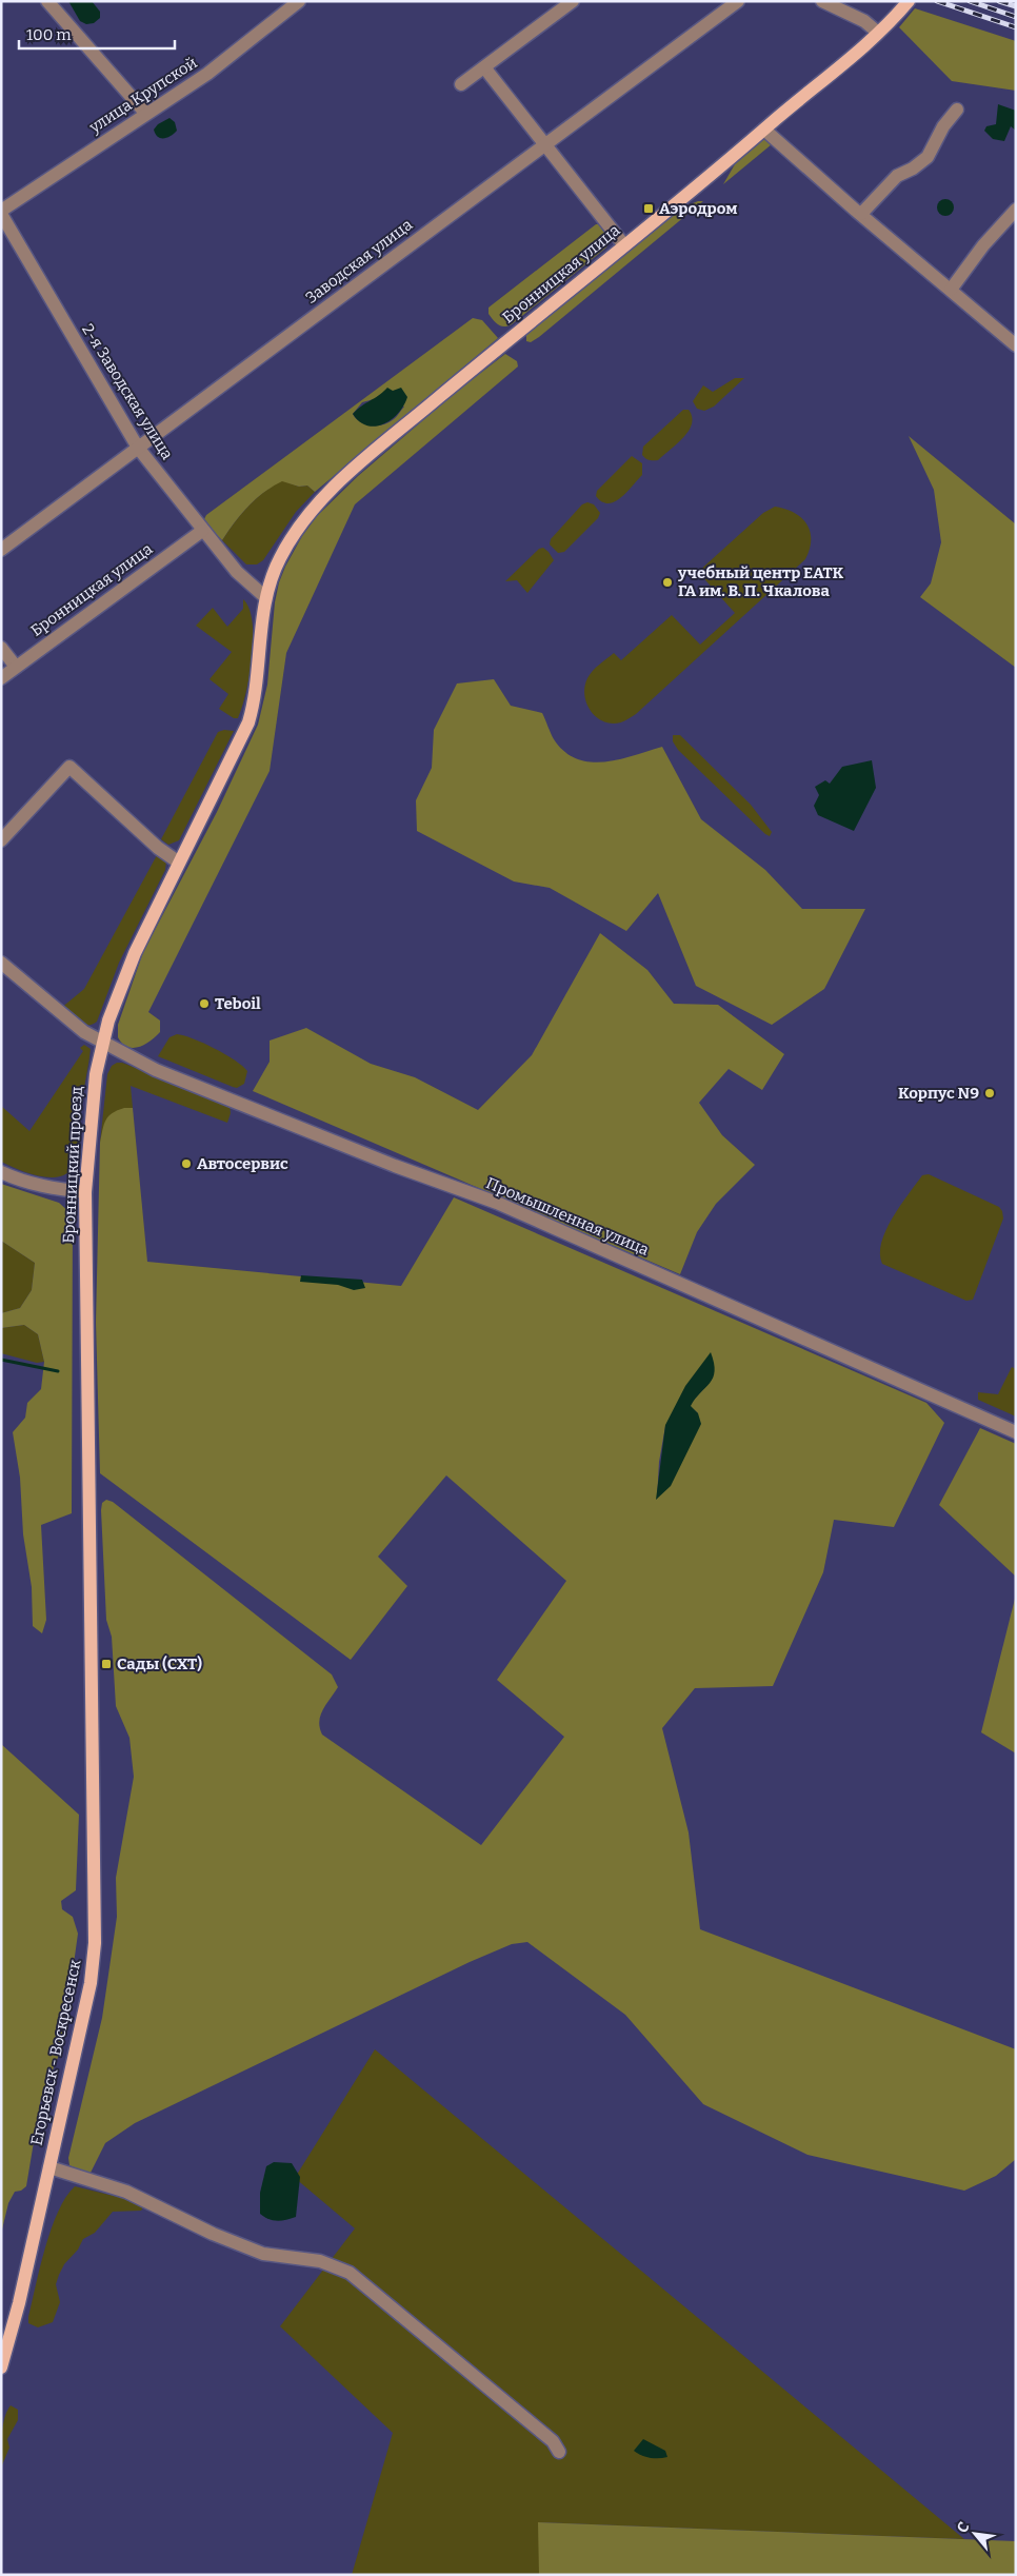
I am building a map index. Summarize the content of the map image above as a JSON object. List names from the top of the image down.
{
  "streets": {
    "main road": ["Бронницкая улица", "Бронницкий проезд", "Егорьевск - Воскресенск"],
    "street": [
      "улица Крупской",
      "Заводская улица",
      "2-я Заводская улица",
      "Промышленная улица"
    ]
  },
  "crossings": [
    ["улица Крупской", "2-я Заводская улица"],
    ["Заводская улица", "2-я Заводская улица"],
    ["Бронницкая улица", "2-я Заводская улица"],
    ["Бронницкая улица", "Бронницкий проезд"],
    ["2-я Заводская улица", "Бронницкий проезд"],
    ["Бронницкий проезд", "Промышленная улица"],
    ["Бронницкий проезд", "Егорьевск - Воскресенск"]
  ],
  "places": {
    "transit": ["Аэродром", "Сады (СХТ)"],
    "other": [
      "учебный центр ЕАТК ГА им. В. П. Чкалова",
      "Teboil",
      "Корпус N9",
      "Автосервис"
    ]
  },
  "scale_bar": "100 m",
  "north": "top left"
}
